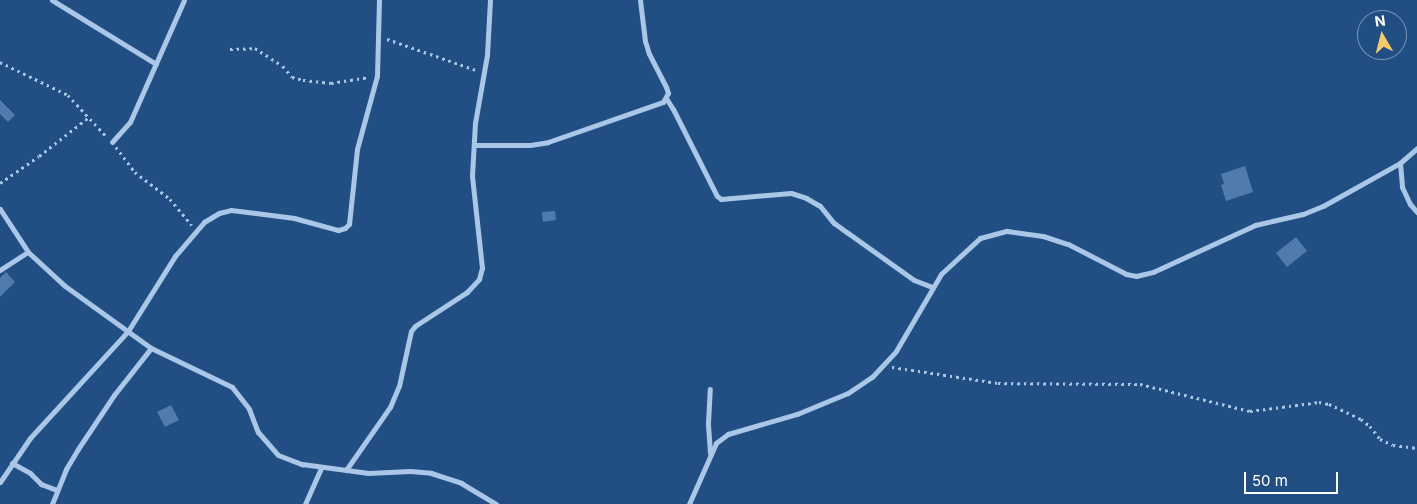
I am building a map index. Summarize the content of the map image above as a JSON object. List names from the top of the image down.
{
  "scale_bar": "50 m",
  "north": "top"
}
